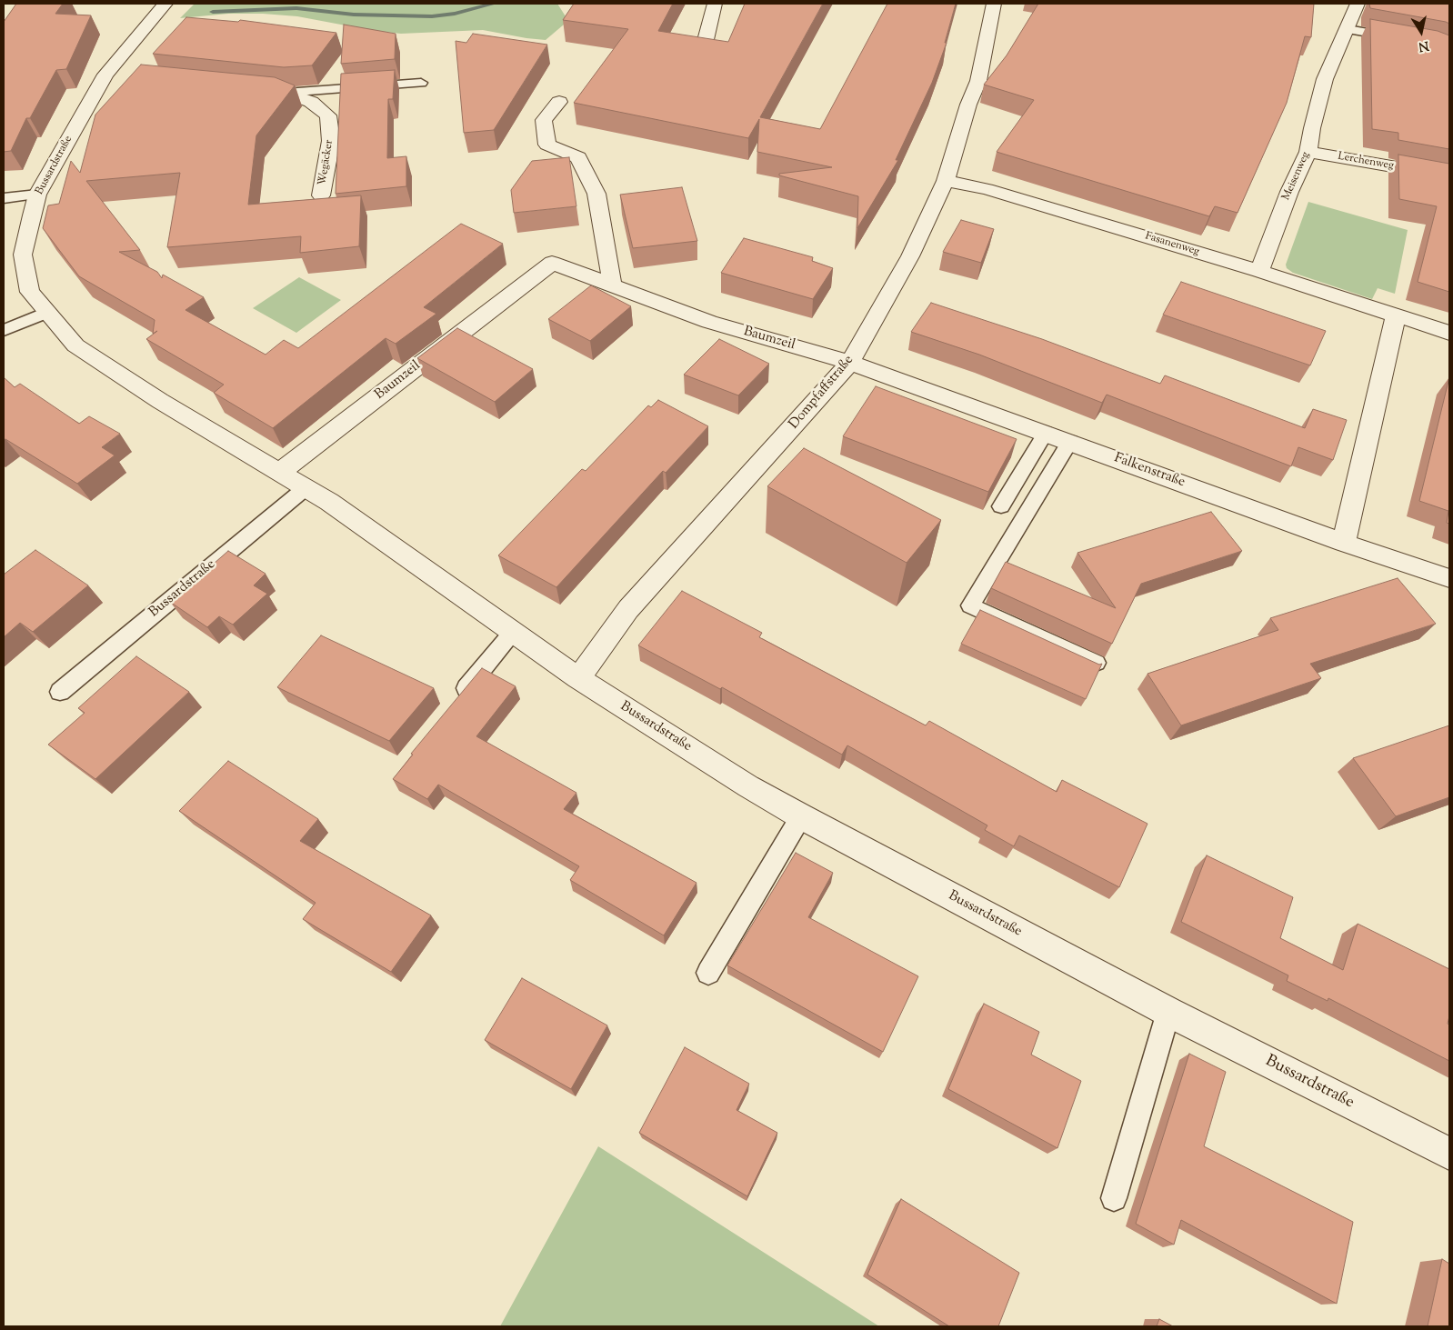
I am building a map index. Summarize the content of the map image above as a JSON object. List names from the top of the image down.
{
  "streets": {
    "street": [
      "Lerchenweg",
      "Wegäcker",
      "Bussardstraße",
      "Meisenweg",
      "Fasanenweg",
      "Baumzeil",
      "Dompfaffstraße",
      "Falkenstraße"
    ]
  },
  "crossings": [
    ["Lerchenweg", "Meisenweg"],
    ["Bussardstraße", "Baumzeil"],
    ["Bussardstraße", "Dompfaffstraße"],
    ["Meisenweg", "Fasanenweg"],
    ["Fasanenweg", "Dompfaffstraße"],
    ["Baumzeil", "Dompfaffstraße"],
    ["Baumzeil", "Falkenstraße"],
    ["Dompfaffstraße", "Falkenstraße"]
  ],
  "north": "bottom"
}
